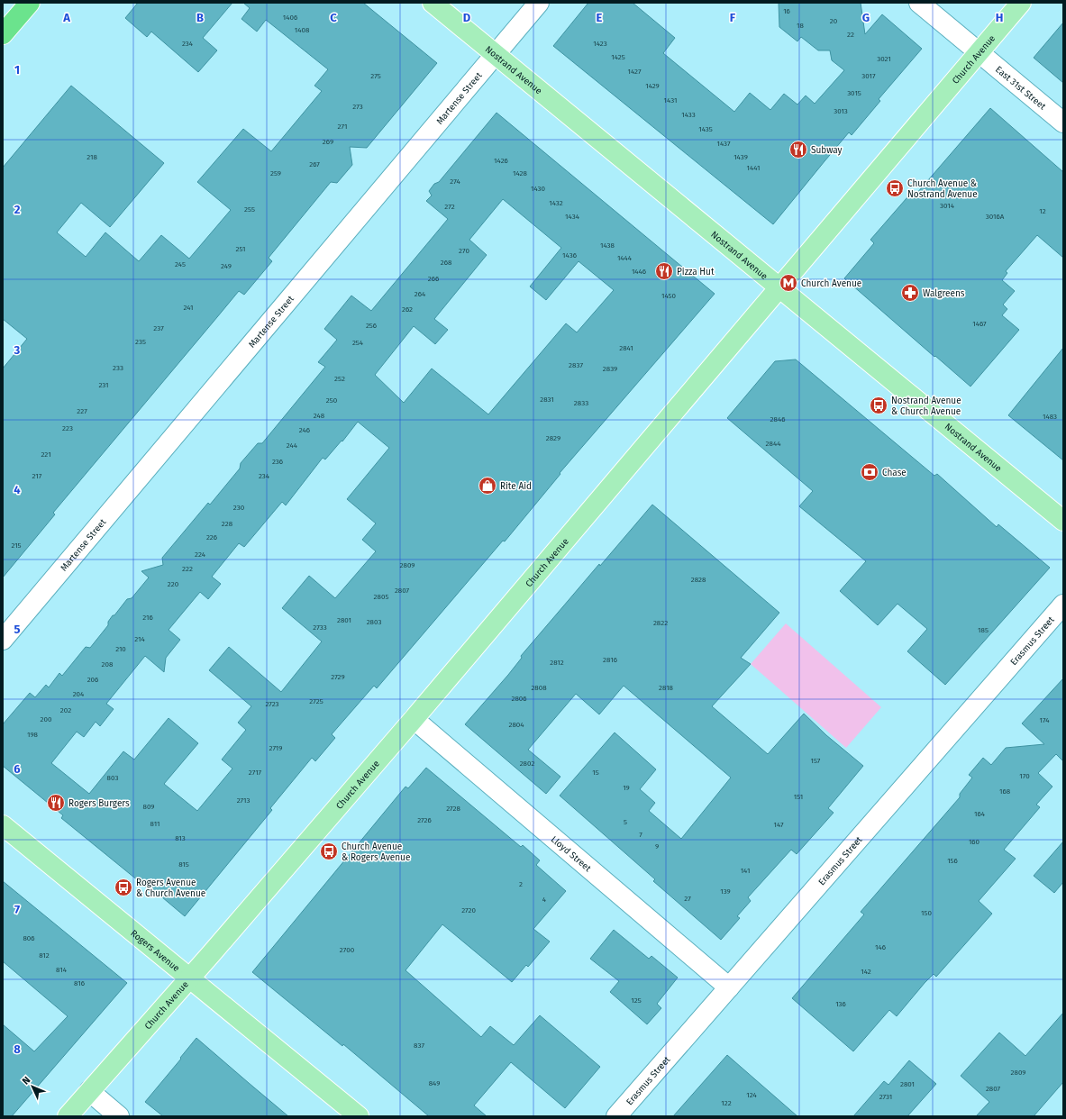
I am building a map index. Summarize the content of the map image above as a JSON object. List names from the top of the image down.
{
  "streets": {
    "main road": ["Church Avenue", "Nostrand Avenue", "Rogers Avenue"],
    "street": [
      "East 31st Street",
      "Martense Street",
      "Erasmus Street",
      "Lloyd Street"
    ]
  },
  "crossings": [
    ["Church Avenue", "Nostrand Avenue"],
    ["Church Avenue", "East 31st Street"],
    ["Church Avenue", "Lloyd Street"],
    ["Church Avenue", "Rogers Avenue"],
    ["Nostrand Avenue", "Martense Street"],
    ["Erasmus Street", "Lloyd Street"]
  ],
  "places": {
    "restaurant": ["Subway", "Pizza Hut", "Rogers Burgers"],
    "bus stop": [
      "Church Avenue & Nostrand Avenue",
      "Nostrand Avenue & Church Avenue",
      "Church Avenue & Rogers Avenue",
      "Rogers Avenue & Church Avenue"
    ],
    "metro station": ["Church Avenue"],
    "pharmacy": ["Walgreens"],
    "bank": ["Chase"],
    "shop": ["Rite Aid"]
  },
  "house_numbers": [
    "16",
    "1406",
    "20",
    "18",
    "1408",
    "22",
    "234",
    "1423",
    "1425",
    "3021",
    "1427",
    "275",
    "3017",
    "1429",
    "3015",
    "1431",
    "273",
    "3013",
    "1433",
    "271",
    "1435",
    "269",
    "1437",
    "218",
    "1439",
    "1426",
    "267",
    "1441",
    "259",
    "1428",
    "274",
    "1430",
    "1432",
    "3014",
    "272",
    "255",
    "12",
    "1434",
    "3016A",
    "1438",
    "251",
    "270",
    "1436",
    "1444",
    "268",
    "245",
    "249",
    "1446",
    "266",
    "264",
    "1450",
    "241",
    "262",
    "1467",
    "256",
    "237",
    "235",
    "254",
    "2841",
    "2837",
    "233",
    "2839",
    "252",
    "231",
    "2831",
    "250",
    "2833",
    "227",
    "248",
    "1483",
    "2846",
    "223",
    "246",
    "2829",
    "2844",
    "244",
    "221",
    "236",
    "217",
    "234",
    "230",
    "228",
    "226",
    "215",
    "224",
    "2809",
    "222",
    "2828",
    "220",
    "2807",
    "2805",
    "216",
    "2801",
    "2803",
    "2822",
    "2733",
    "185",
    "214",
    "210",
    "2816",
    "2812",
    "208",
    "2729",
    "206",
    "2808",
    "2818",
    "204",
    "2806",
    "2725",
    "2723",
    "202",
    "200",
    "174",
    "2804",
    "198",
    "2719",
    "157",
    "2802",
    "2717",
    "15",
    "170",
    "803",
    "19",
    "168",
    "151",
    "2713",
    "809",
    "2728",
    "164",
    "2726",
    "5",
    "811",
    "147",
    "7",
    "813",
    "160",
    "9",
    "156",
    "815",
    "141",
    "2",
    "139",
    "27",
    "4",
    "2720",
    "150",
    "806",
    "146",
    "2700",
    "812",
    "814",
    "142",
    "816",
    "125",
    "136",
    "837",
    "2809",
    "849",
    "2801",
    "2807",
    "124",
    "2731",
    "122"
  ],
  "north": "top left",
  "grid": {
    "columns": [
      "A",
      "B",
      "C",
      "D",
      "E",
      "F",
      "G",
      "H"
    ],
    "rows": [
      "1",
      "2",
      "3",
      "4",
      "5",
      "6",
      "7",
      "8"
    ]
  }
}
